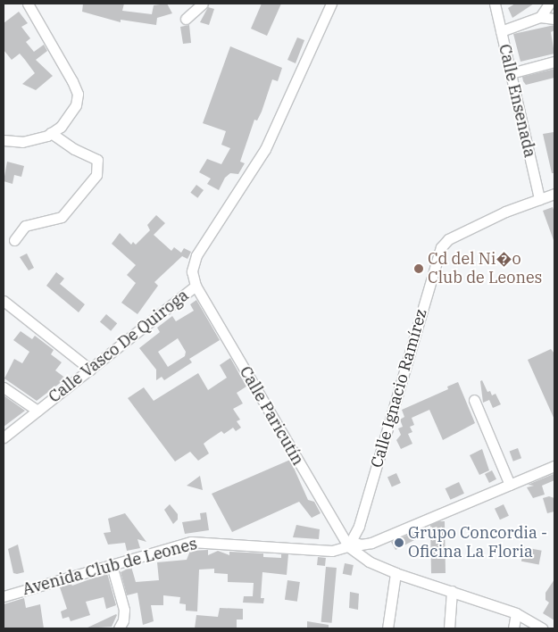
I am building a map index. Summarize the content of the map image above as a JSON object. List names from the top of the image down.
{
  "streets": {
    "street": [
      "Calle Ensenada",
      "Calle Vasco De Quiroga",
      "Calle Ignacio Ramírez",
      "Calle Paricutín",
      "Avenida Club de Leones"
    ]
  },
  "crossings": [
    ["Calle Ensenada", "Calle Ignacio Ramírez"],
    ["Calle Vasco De Quiroga", "Calle Paricutín"],
    ["Calle Ignacio Ramírez", "Calle Paricutín"],
    ["Calle Ignacio Ramírez", "Avenida Club de Leones"],
    ["Calle Paricutín", "Avenida Club de Leones"]
  ],
  "places": ["Cd del Ni�o Club de Leones", "Grupo Concordia - Oficina La Floria"]
}
